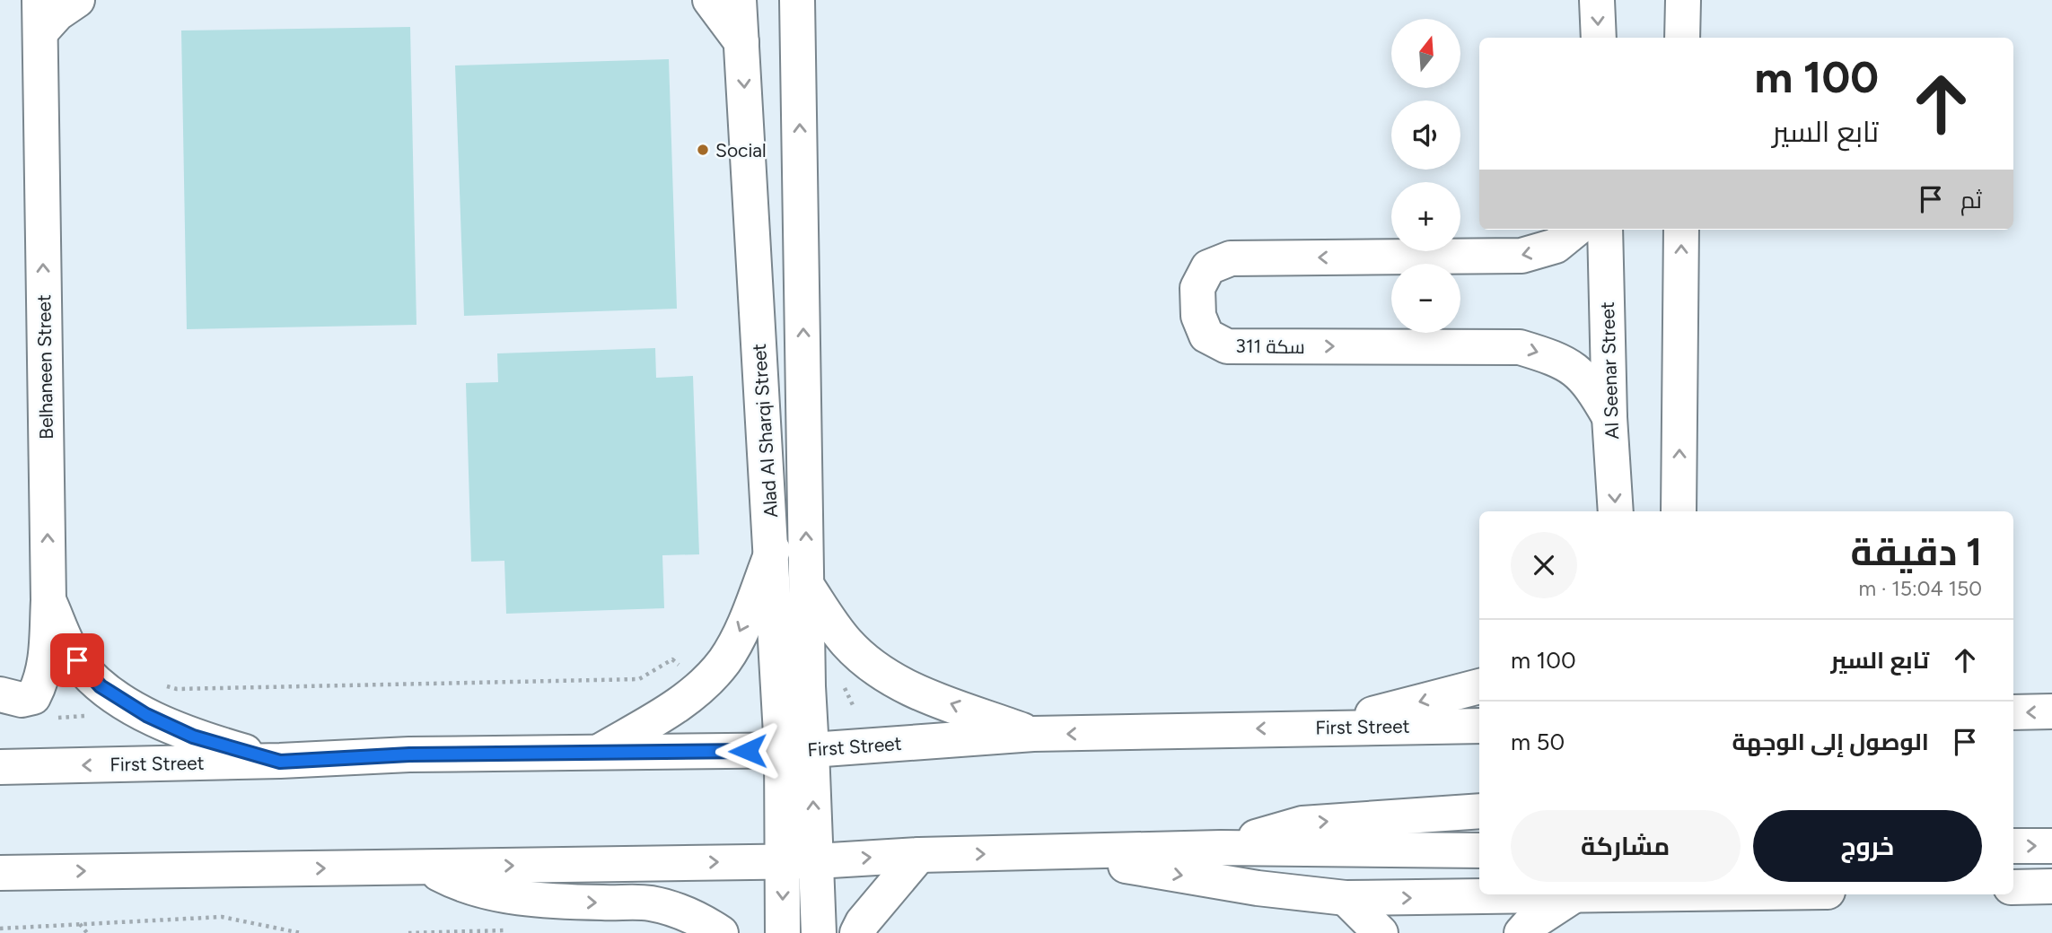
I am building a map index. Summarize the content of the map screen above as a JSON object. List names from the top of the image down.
{
  "streets": {
    "main road": [
      "سكة 311",
      "Belhaneen Street",
      "Al Seenar Street",
      "Alad Al Sharqi Street",
      "First Street"
    ]
  },
  "crossings": [
    ["سكة 311", "Al Seenar Street"],
    ["Alad Al Sharqi Street", "First Street"]
  ],
  "one_way": ["Belhaneen Street"],
  "places": ["Social"],
  "north": "top",
  "page": {
    "map_buttons": ["+", "−"],
    "turn": ["100 m", "تابع السير"],
    "then": "ثم",
    "heading": ["1 دقيقة", "150 m · 15:04"],
    "list": [
      {
        "name": "تابع السير",
        "value": "100 m"
      },
      {
        "name": "الوصول إلى الوجهة",
        "value": "50 m"
      }
    ],
    "buttons": ["خروج", "مشاركة"]
  }
}
